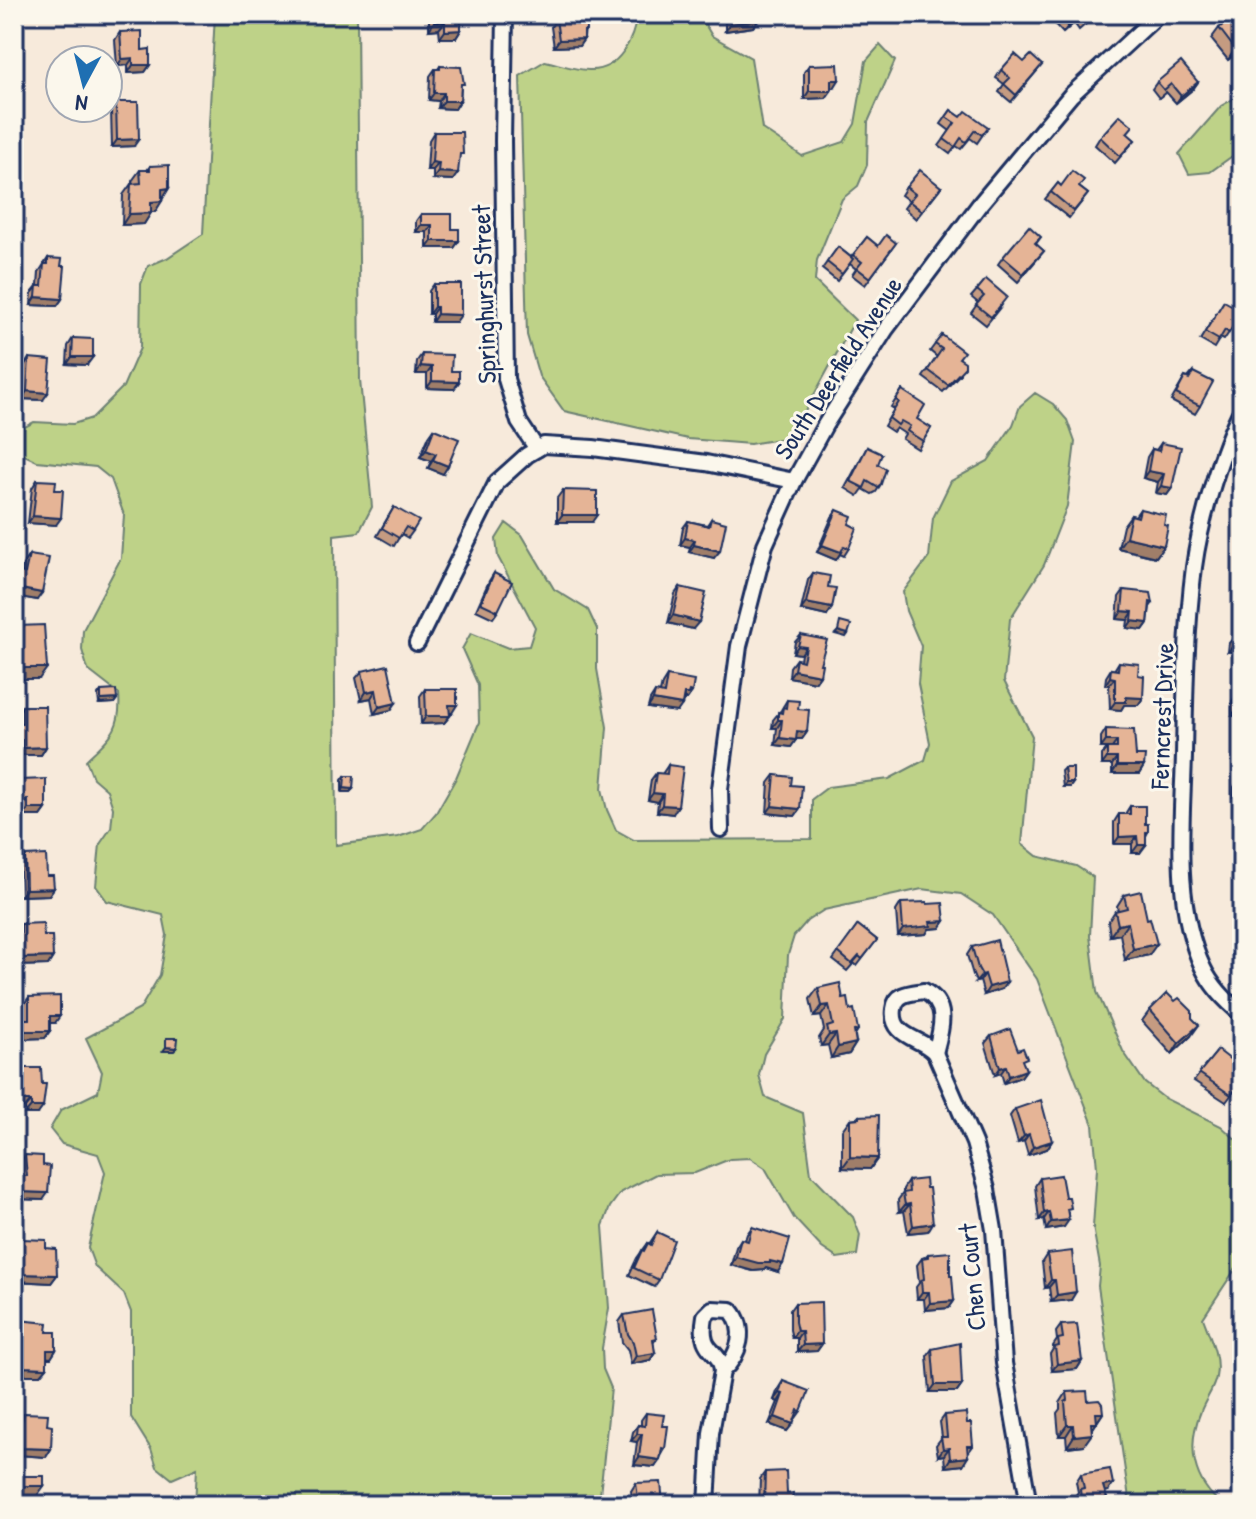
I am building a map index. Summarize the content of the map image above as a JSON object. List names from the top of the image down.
{
  "streets": {
    "street": [
      "Springhurst Street",
      "South Deerfield Avenue",
      "Ferncrest Drive",
      "Chen Court"
    ]
  },
  "north": "bottom"
}
